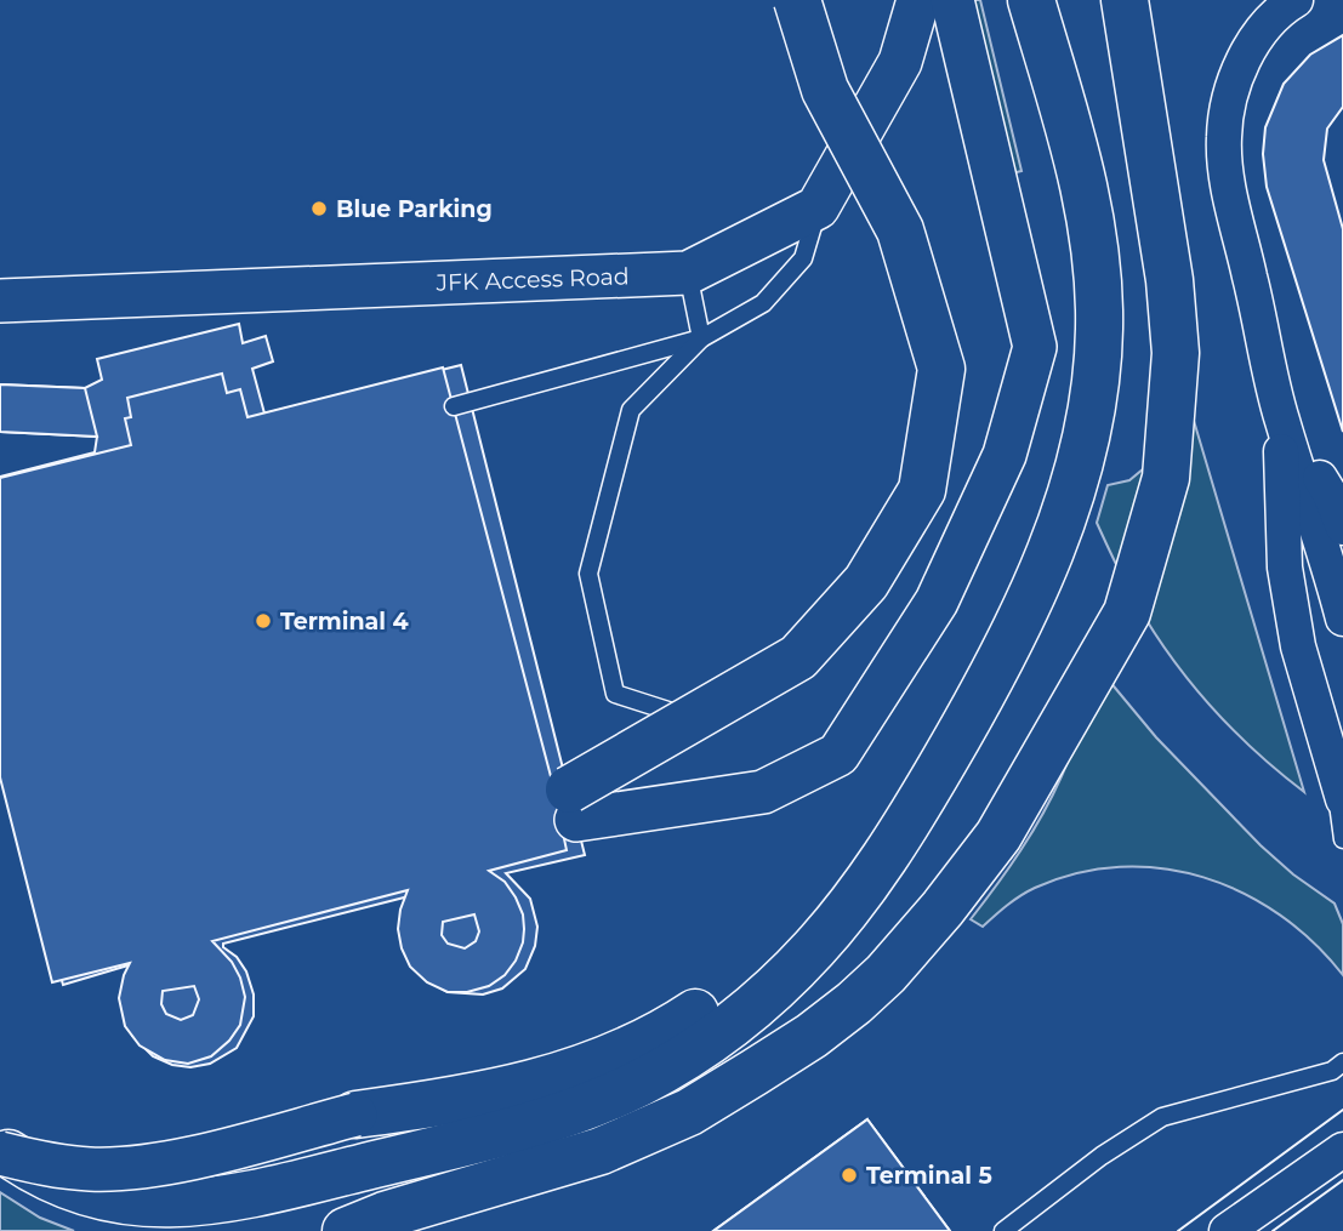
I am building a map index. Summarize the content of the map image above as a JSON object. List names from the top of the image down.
{
  "streets": {
    "street": ["JFK Access Road"]
  },
  "places": ["Blue Parking", "Terminal 4", "Terminal 5"]
}
